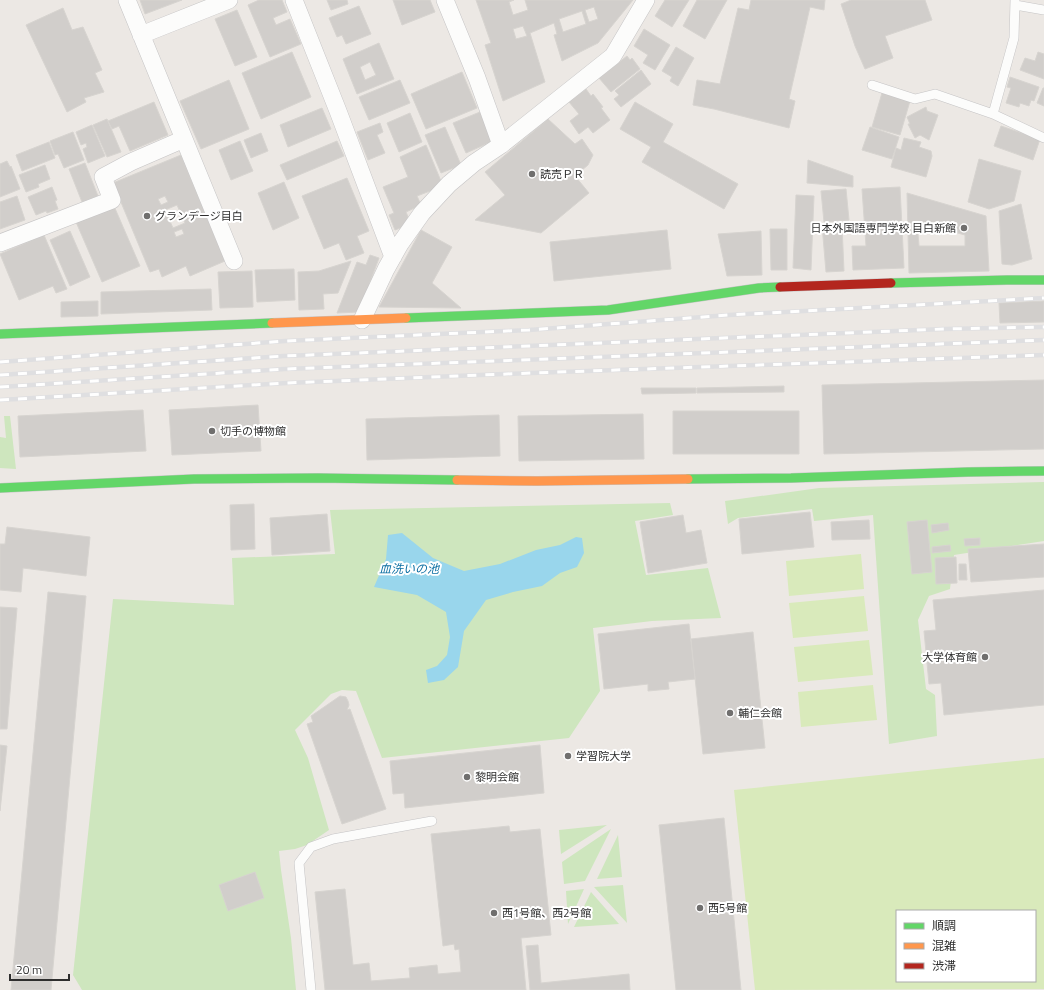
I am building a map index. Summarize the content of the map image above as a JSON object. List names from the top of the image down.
{
  "water": ["血洗いの池"],
  "places": [
    "読売ＰＲ",
    "グランデージ目白",
    "日本外国語専門学校 目白新館",
    "切手の博物館",
    "大学体育館",
    "輔仁会館",
    "学習院大学",
    "黎明会館",
    "西5号館",
    "西1号館、西2号館"
  ],
  "legend": ["順調", "混雑", "渋滞"],
  "scale_bar": "20 m"
}
